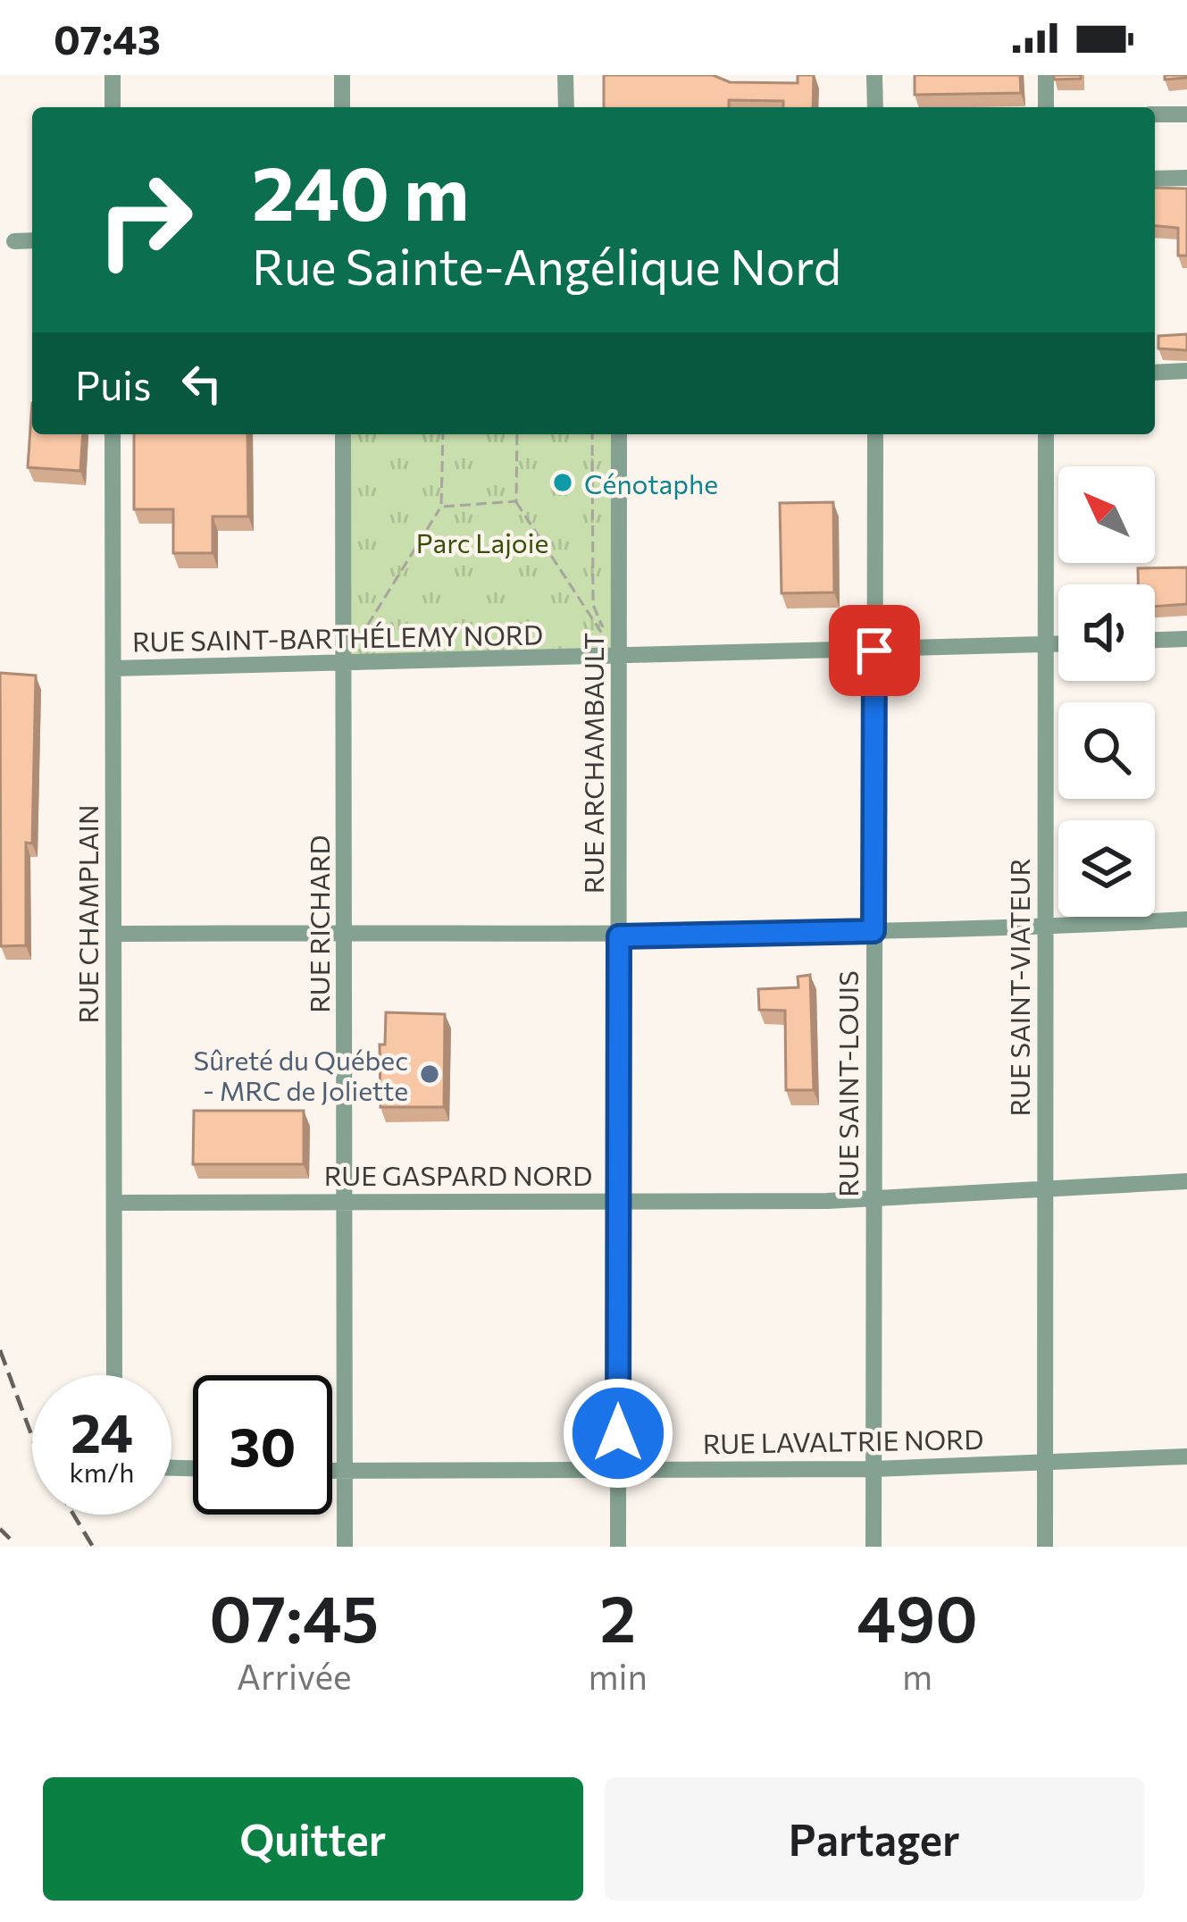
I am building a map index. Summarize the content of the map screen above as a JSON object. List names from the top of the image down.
{
  "streets": {
    "street": [
      "RUE SAINT-BARTHÉLEMY NORD",
      "RUE ARCHAMBAULT",
      "RUE CHAMPLAIN",
      "RUE RICHARD",
      "RUE SAINT-VIATEUR",
      "RUE SAINT-LOUIS",
      "RUE GASPARD NORD",
      "RUE LAVALTRIE NORD"
    ]
  },
  "crossings": [
    ["RUE SAINT-BARTHÉLEMY NORD", "RUE ARCHAMBAULT"],
    ["RUE SAINT-BARTHÉLEMY NORD", "RUE CHAMPLAIN"],
    ["RUE SAINT-BARTHÉLEMY NORD", "RUE RICHARD"],
    ["RUE SAINT-BARTHÉLEMY NORD", "RUE SAINT-VIATEUR"],
    ["RUE SAINT-BARTHÉLEMY NORD", "RUE SAINT-LOUIS"],
    ["RUE ARCHAMBAULT", "RUE GASPARD NORD"],
    ["RUE ARCHAMBAULT", "RUE LAVALTRIE NORD"],
    ["RUE CHAMPLAIN", "RUE GASPARD NORD"],
    ["RUE RICHARD", "RUE GASPARD NORD"],
    ["RUE RICHARD", "RUE LAVALTRIE NORD"],
    ["RUE SAINT-VIATEUR", "RUE GASPARD NORD"],
    ["RUE SAINT-VIATEUR", "RUE LAVALTRIE NORD"],
    ["RUE SAINT-LOUIS", "RUE GASPARD NORD"],
    ["RUE SAINT-LOUIS", "RUE LAVALTRIE NORD"]
  ],
  "parks": ["Parc Lajoie"],
  "places": ["Cénotaphe", "Sûreté du Québec - MRC de Joliette"],
  "north": "top left",
  "page": {
    "status": "07:43",
    "turn": ["240 m", "Rue Sainte-Angélique Nord"],
    "then": "Puis",
    "speed": "24 km/h",
    "limit": "30",
    "eta": [
      "07:45",
      "Arrivée",
      "2",
      "min",
      "490",
      "m"
    ],
    "buttons": ["Quitter", "Partager"]
  }
}
